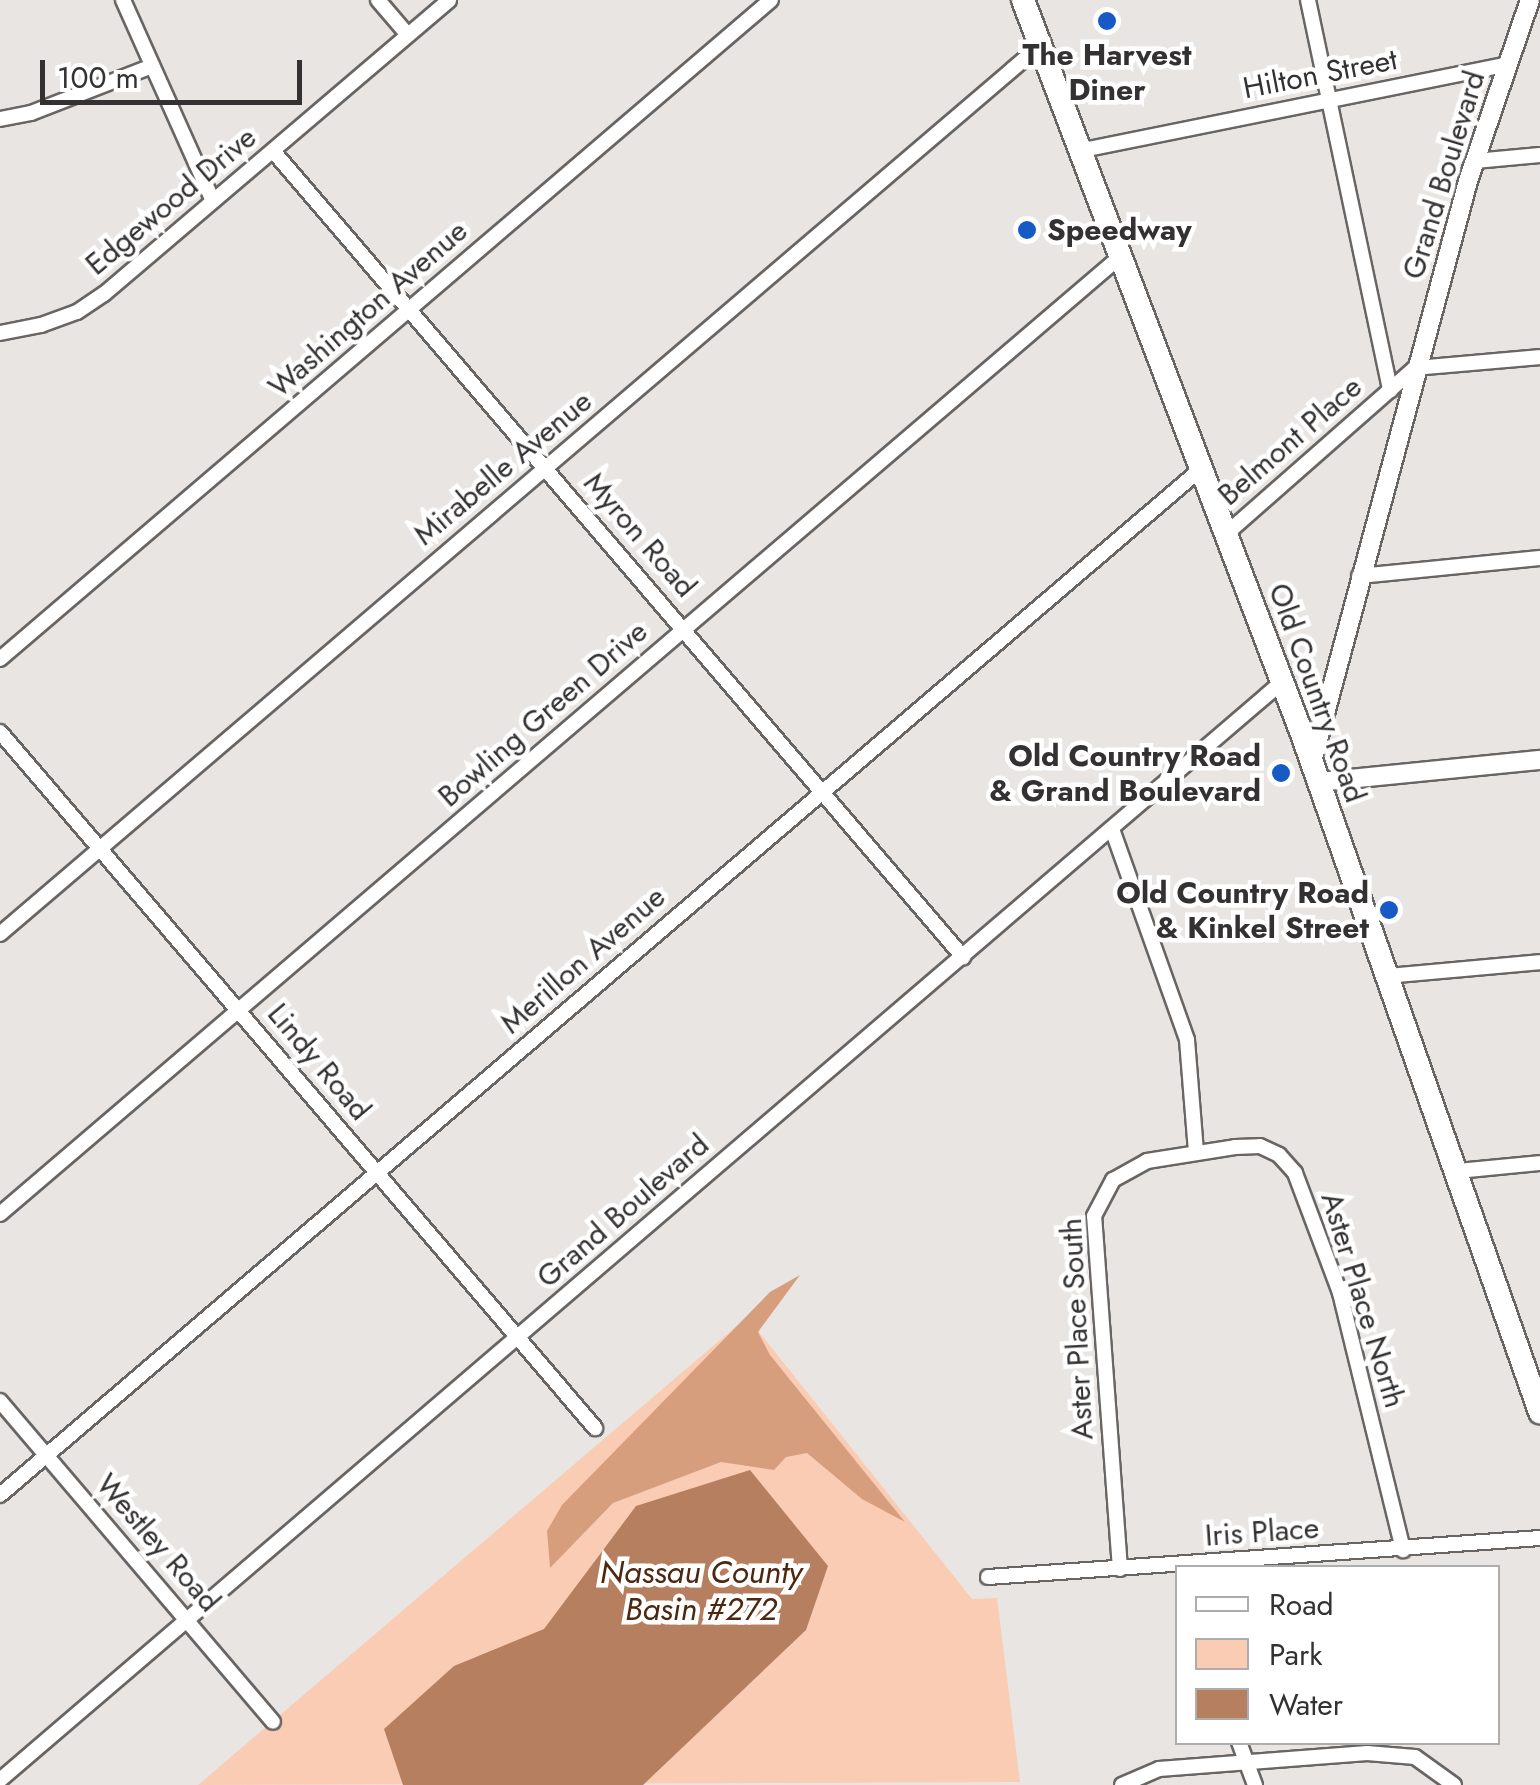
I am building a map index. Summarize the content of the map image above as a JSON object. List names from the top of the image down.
{
  "streets": {
    "main road": ["Old Country Road"],
    "street": [
      "Hilton Street",
      "Grand Boulevard",
      "Edgewood Drive",
      "Washington Avenue",
      "Belmont Place",
      "Mirabelle Avenue",
      "Myron Road",
      "Bowling Green Drive",
      "Merillon Avenue",
      "Lindy Road",
      "Aster Place North",
      "Aster Place South",
      "Iris Place",
      "Westley Road"
    ]
  },
  "crossings": [
    ["Hilton Street", "Grand Boulevard"],
    ["Hilton Street", "Old Country Road"],
    ["Grand Boulevard", "Myron Road"],
    ["Grand Boulevard", "Old Country Road"],
    ["Grand Boulevard", "Lindy Road"],
    ["Grand Boulevard", "Westley Road"],
    ["Edgewood Drive", "Myron Road"],
    ["Washington Avenue", "Myron Road"],
    ["Belmont Place", "Old Country Road"],
    ["Mirabelle Avenue", "Myron Road"],
    ["Mirabelle Avenue", "Old Country Road"],
    ["Mirabelle Avenue", "Lindy Road"],
    ["Myron Road", "Bowling Green Drive"],
    ["Myron Road", "Merillon Avenue"],
    ["Old Country Road", "Bowling Green Drive"],
    ["Old Country Road", "Merillon Avenue"],
    ["Bowling Green Drive", "Lindy Road"],
    ["Merillon Avenue", "Lindy Road"],
    ["Merillon Avenue", "Westley Road"],
    ["Aster Place North", "Aster Place South"],
    ["Aster Place North", "Iris Place"],
    ["Aster Place South", "Iris Place"]
  ],
  "water": ["Nassau County Basin #272"],
  "places": [
    "The Harvest Diner",
    "Speedway",
    "Old Country Road & Grand Boulevard",
    "Old Country Road & Kinkel Street"
  ],
  "legend": ["Road", "Park", "Water"],
  "scale_bar": "100 m"
}
